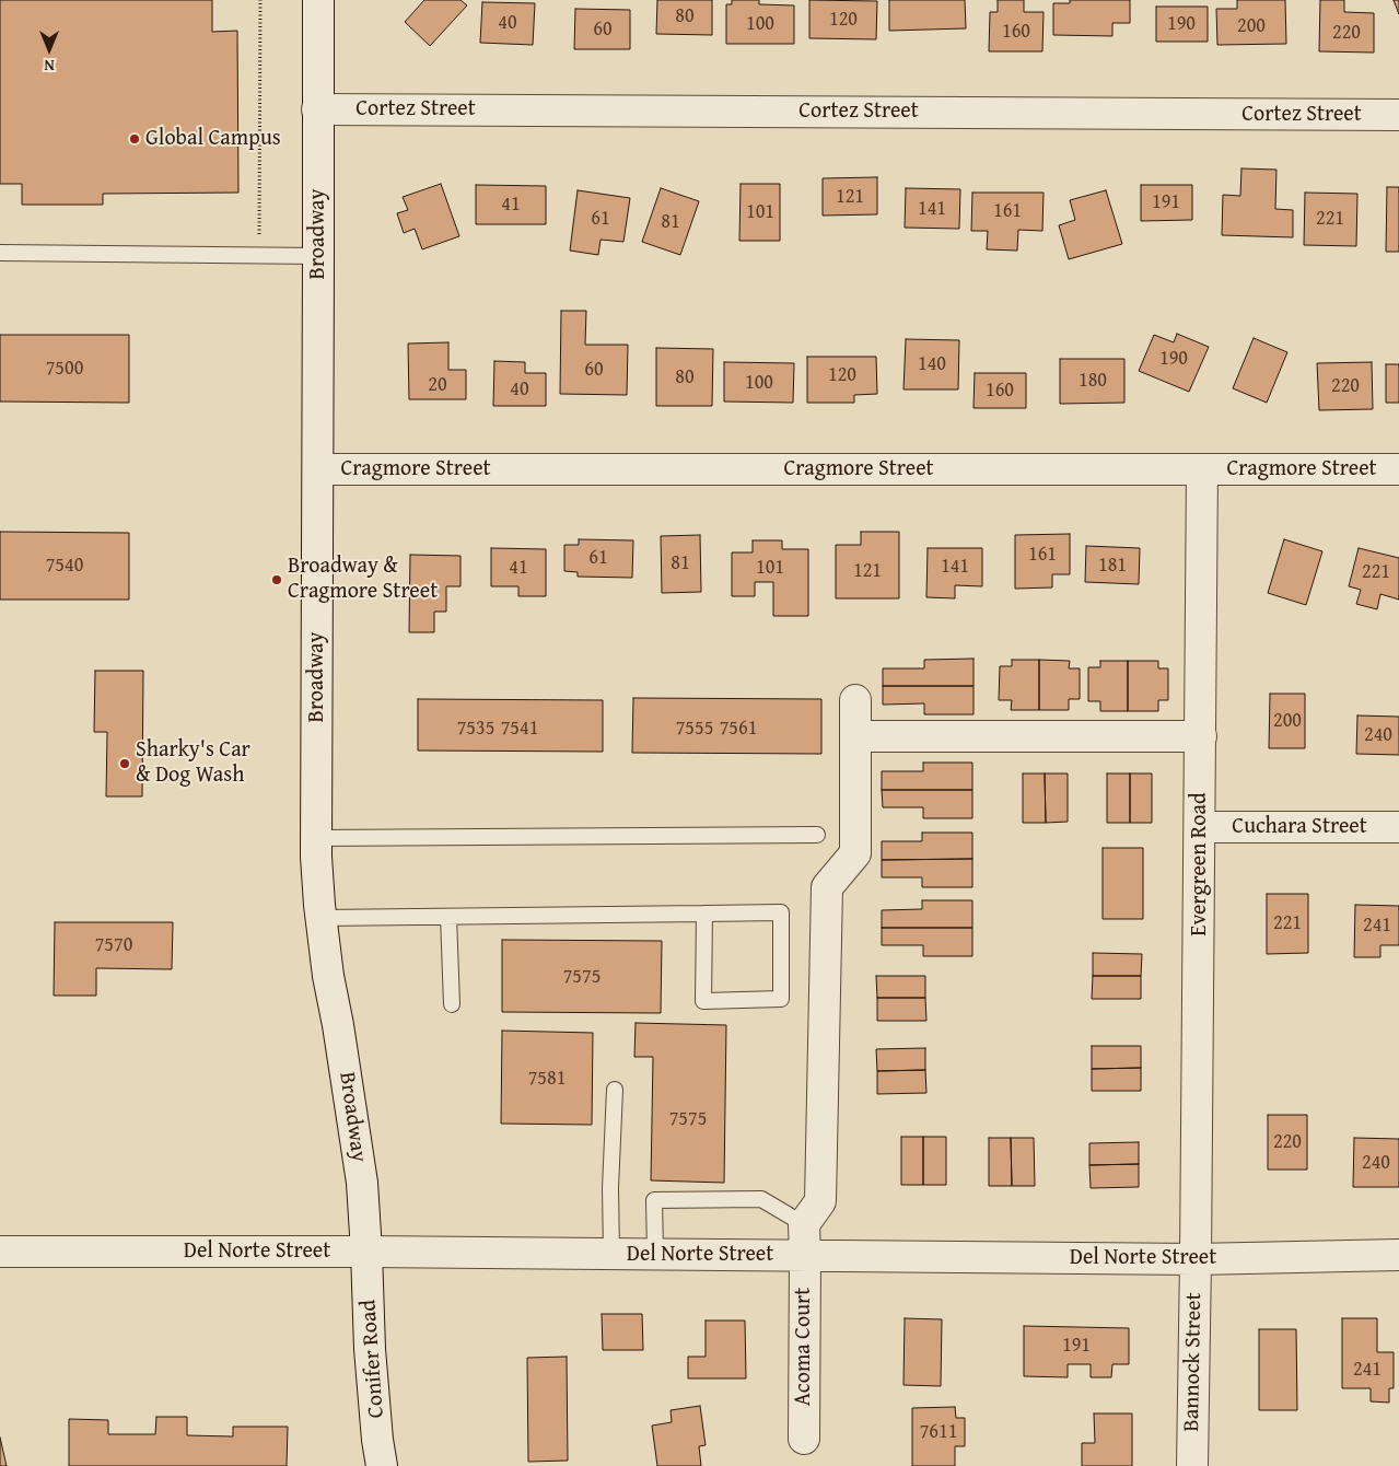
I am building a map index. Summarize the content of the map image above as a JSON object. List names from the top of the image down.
{
  "streets": {
    "street": [
      "Cortez Street",
      "Broadway",
      "Cragmore Street",
      "Cuchara Street",
      "Evergreen Road",
      "Del Norte Street",
      "Acoma Court",
      "Conifer Road",
      "Bannock Street"
    ]
  },
  "crossings": [
    ["Cortez Street", "Broadway"],
    ["Broadway", "Cragmore Street"],
    ["Broadway", "Del Norte Street"],
    ["Broadway", "Conifer Road"],
    ["Cragmore Street", "Evergreen Road"],
    ["Cuchara Street", "Evergreen Road"],
    ["Evergreen Road", "Del Norte Street"],
    ["Evergreen Road", "Bannock Street"],
    ["Del Norte Street", "Acoma Court"],
    ["Del Norte Street", "Conifer Road"],
    ["Del Norte Street", "Bannock Street"]
  ],
  "places": ["Global Campus", "Broadway & Cragmore Street", "Sharky's Car & Dog Wash"],
  "house_numbers": [
    "80",
    "120",
    "40",
    "100",
    "190",
    "200",
    "60",
    "160",
    "220",
    "121",
    "191",
    "41",
    "141",
    "161",
    "101",
    "61",
    "221",
    "81",
    "190",
    "140",
    "7500",
    "60",
    "120",
    "80",
    "180",
    "100",
    "20",
    "220",
    "40",
    "160",
    "161",
    "61",
    "81",
    "7540",
    "181",
    "141",
    "41",
    "101",
    "121",
    "221",
    "200",
    "7535",
    "7541",
    "7555",
    "7561",
    "240",
    "221",
    "241",
    "7570",
    "7575",
    "7581",
    "7575",
    "220",
    "240",
    "191",
    "241",
    "7611"
  ],
  "north": "bottom"
}
